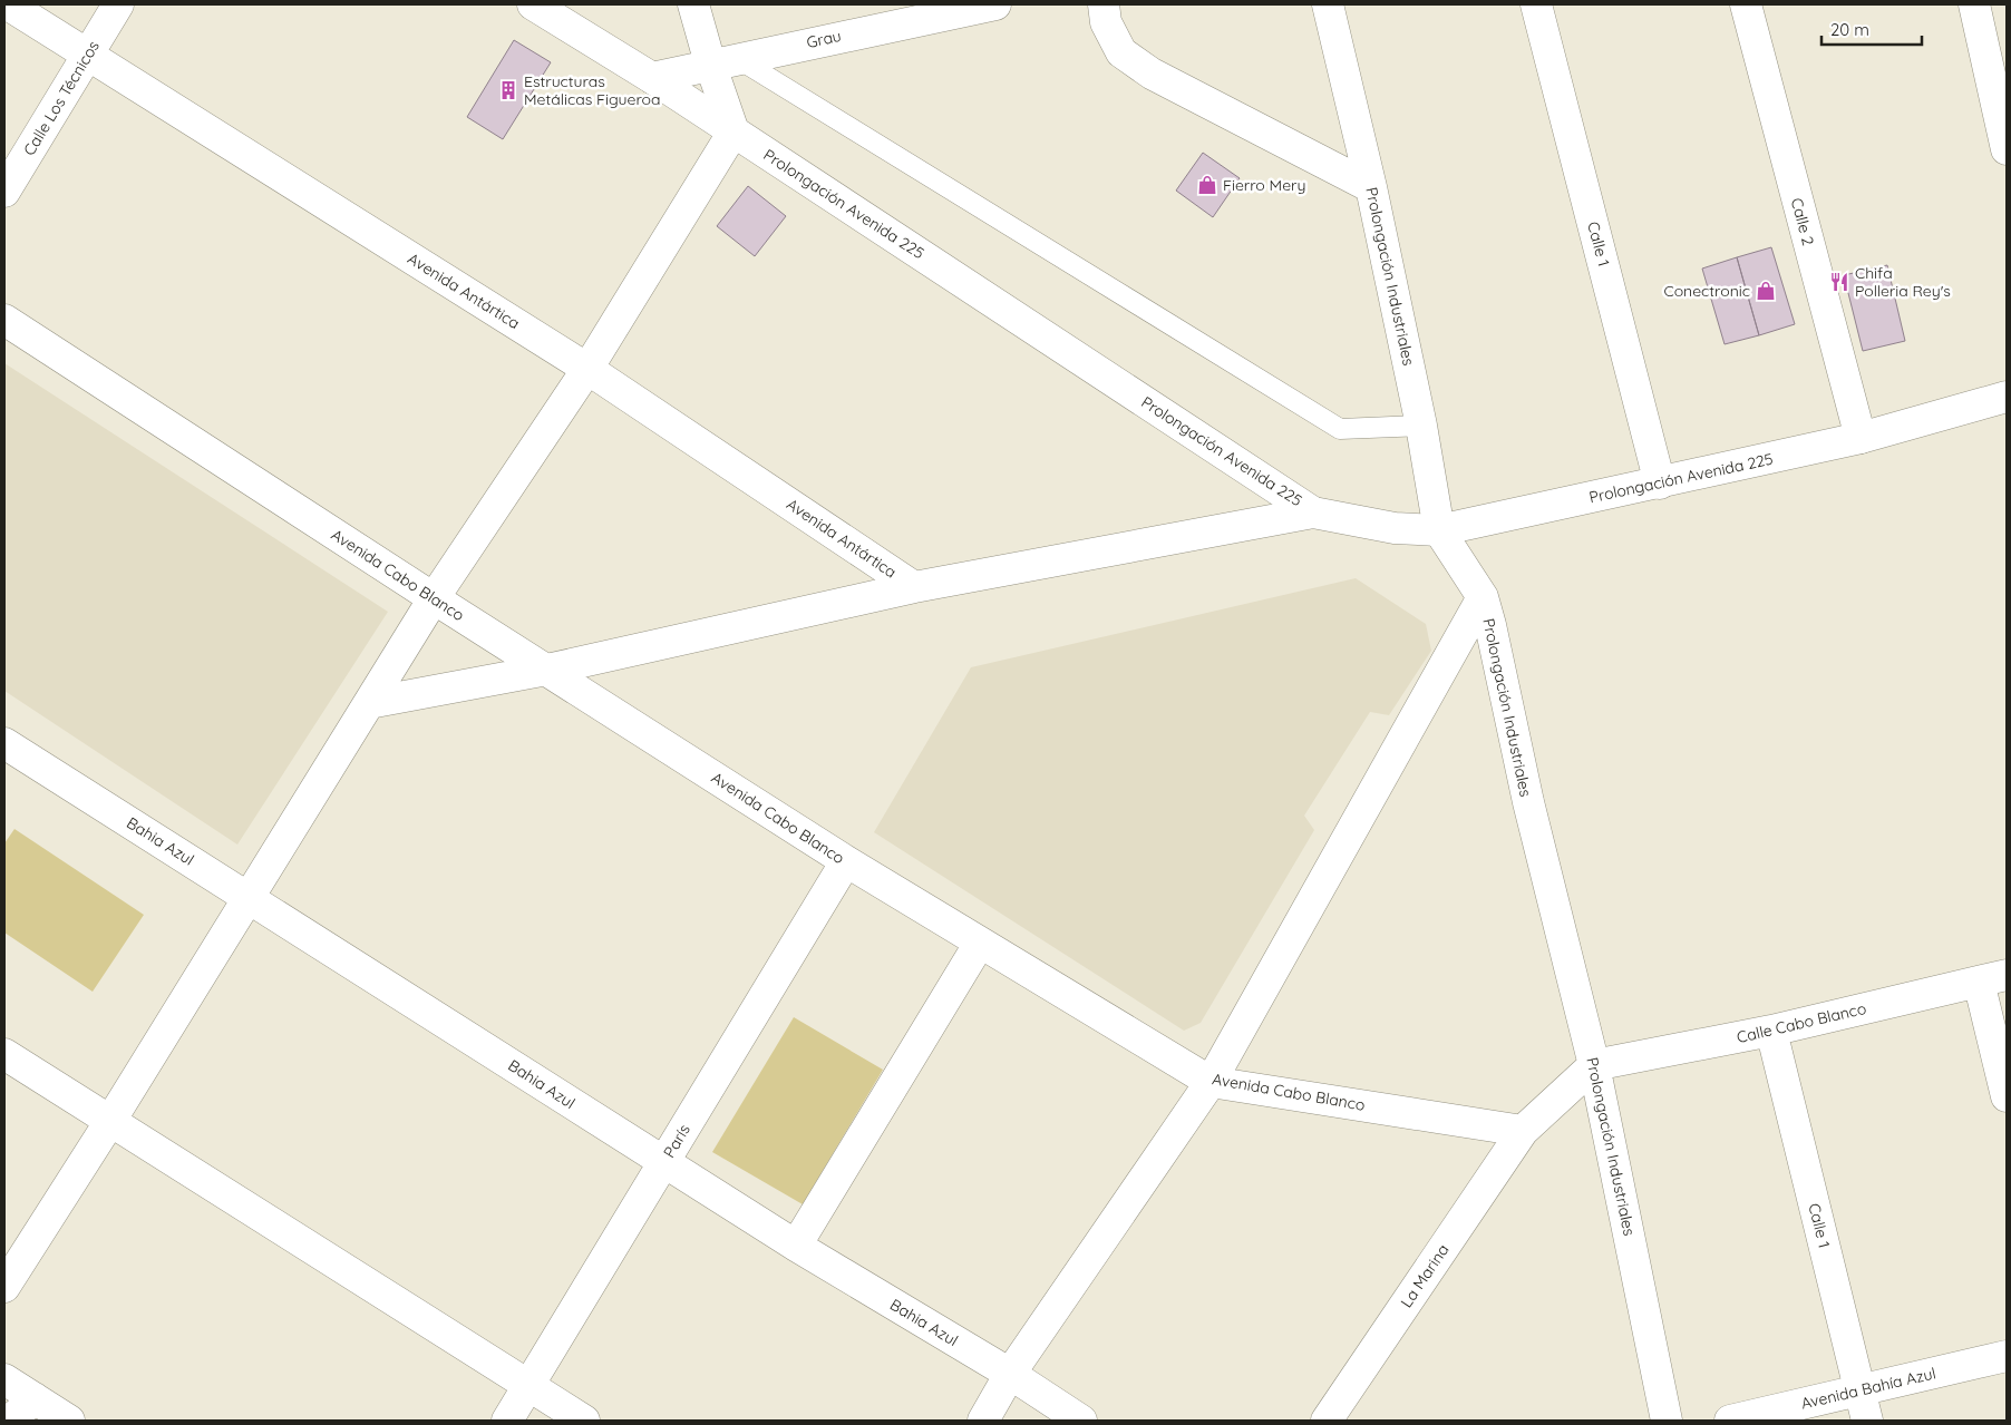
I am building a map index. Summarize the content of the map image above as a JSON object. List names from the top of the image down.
{
  "streets": {
    "street": [
      "Grau",
      "Calle Los Técnicos",
      "Prolongación Avenida 225",
      "Calle 2",
      "Calle 1",
      "Prolongación Industriales",
      "Avenida Antártica",
      "Avenida Cabo Blanco",
      "Bahia Azul",
      "Calle Cabo Blanco",
      "París",
      "La Marina",
      "Avenida Bahía Azul"
    ]
  },
  "crossings": [
    ["Grau", "Prolongación Avenida 225"],
    ["Calle Los Técnicos", "Avenida Antártica"],
    ["Prolongación Avenida 225", "Calle 2"],
    ["Prolongación Avenida 225", "Calle 1"],
    ["Prolongación Avenida 225", "Prolongación Industriales"],
    ["Calle 1", "Calle Cabo Blanco"],
    ["Calle 1", "Avenida Bahía Azul"],
    ["Prolongación Industriales", "Calle Cabo Blanco"],
    ["Avenida Cabo Blanco", "París"],
    ["Avenida Cabo Blanco", "La Marina"],
    ["Bahia Azul", "París"]
  ],
  "places": {
    "building": ["Estructuras Metálicas Figueroa"],
    "shop": ["Fierro Mery", "Conectronic"],
    "restaurant": ["Chifa Polleria Rey's"]
  },
  "scale_bar": "20 m"
}
